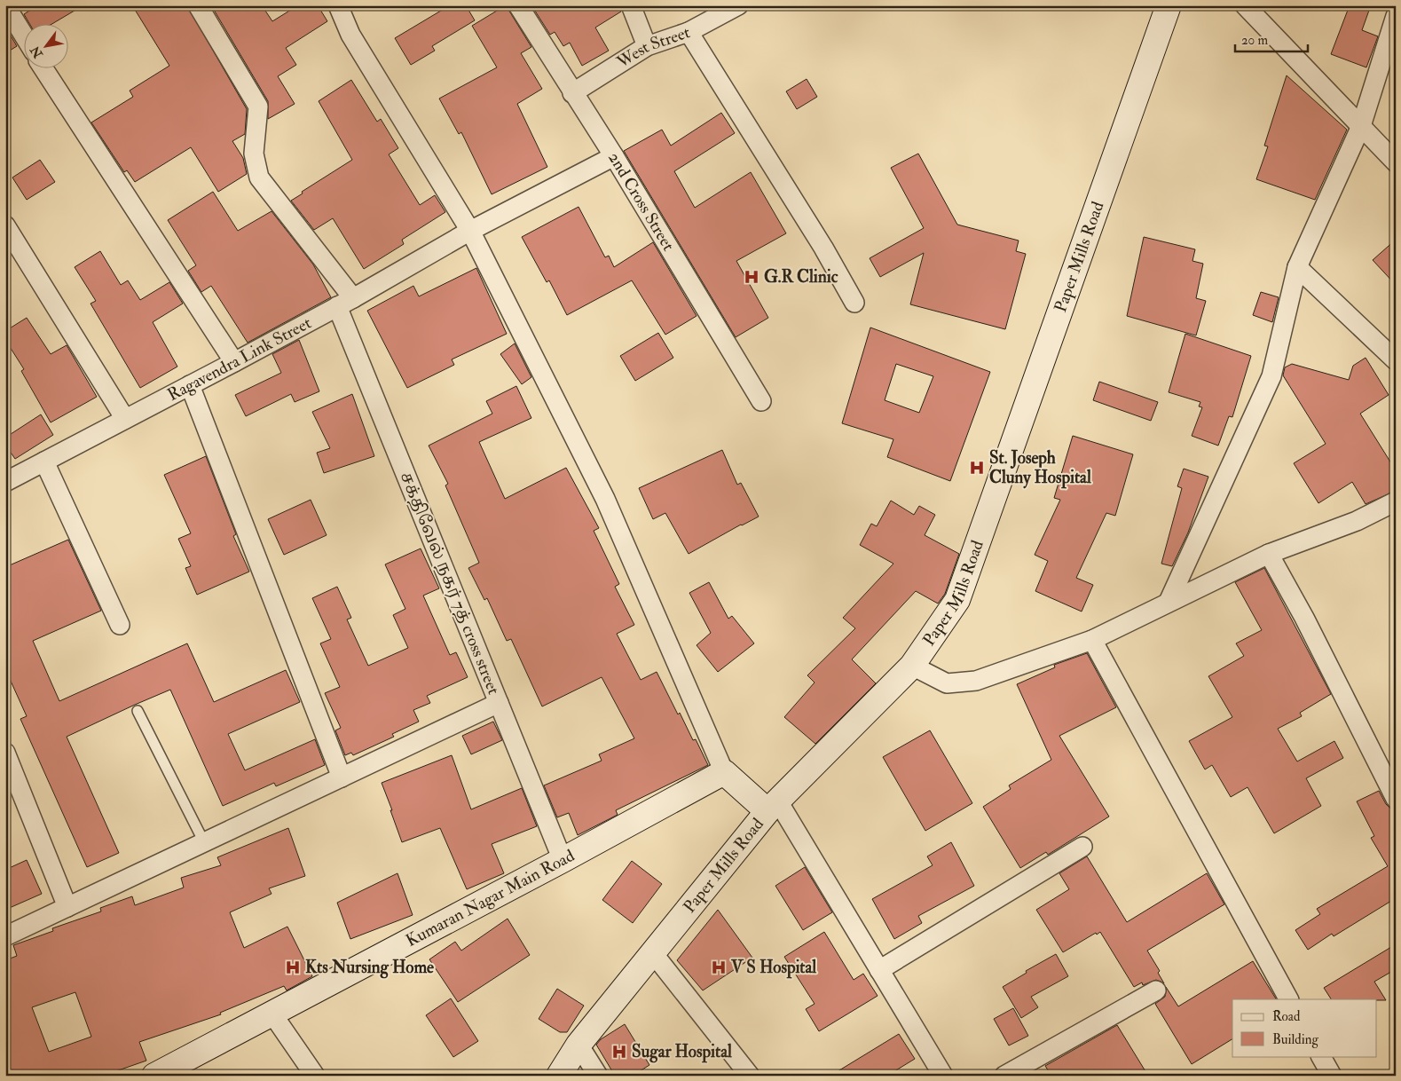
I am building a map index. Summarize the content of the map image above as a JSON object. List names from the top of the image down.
{
  "streets": {
    "main road": ["Paper Mills Road", "Kumaran Nagar Main Road"],
    "street": [
      "West Street",
      "2nd Cross Street",
      "Ragavendra Link Street",
      "சக்திவேல் நகர் 7த் cross street"
    ]
  },
  "crossings": [
    ["West Street", "2nd Cross Street"],
    ["2nd Cross Street", "Ragavendra Link Street"],
    ["Ragavendra Link Street", "சக்திவேல் நகர் 7த் cross street"],
    ["சக்திவேல் நகர் 7த் cross street", "Kumaran Nagar Main Road"]
  ],
  "places": {
    "hospital": [
      "G.R Clinic",
      "St. Joseph Cluny Hospital",
      "Kts Nursing Home",
      "V S Hospital",
      "Sugar Hospital"
    ]
  },
  "legend": ["Road", "Building"],
  "scale_bar": "20 m",
  "north": "bottom left"
}
